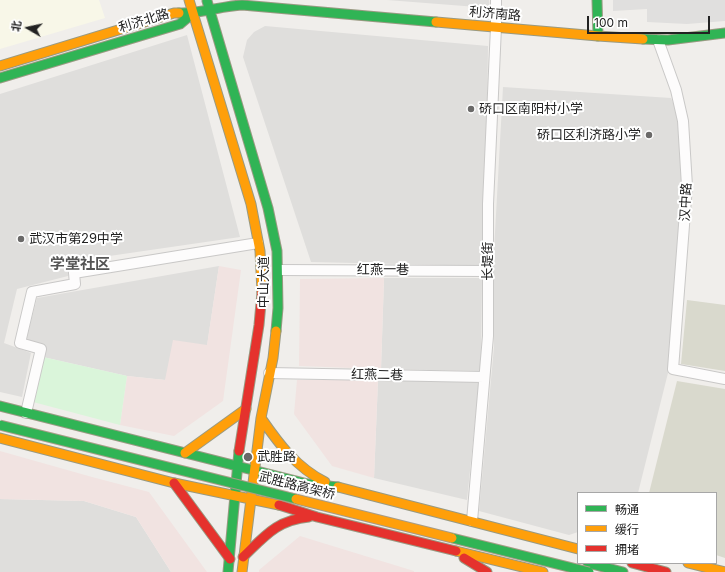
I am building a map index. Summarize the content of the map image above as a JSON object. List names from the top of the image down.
{
  "streets": {
    "main road": [
      "利济南路",
      "利济北路",
      "中山大道",
      "武胜路高架桥"
    ],
    "street": [
      "汉中路",
      "长堤街",
      "红燕一巷",
      "红燕二巷"
    ]
  },
  "crossings": [
    ["利济南路", "利济北路"],
    ["利济南路", "汉中路"],
    ["利济南路", "长堤街"],
    ["利济南路", "中山大道"],
    ["利济北路", "中山大道"],
    ["长堤街", "红燕一巷"],
    ["长堤街", "红燕二巷"],
    ["红燕一巷", "中山大道"],
    ["中山大道", "红燕二巷"]
  ],
  "districts": ["学堂社区"],
  "places": [
    "硚口区南阳村小学",
    "硚口区利济路小学",
    "武汉市第29中学",
    "武胜路"
  ],
  "legend": ["畅通", "缓行", "拥堵"],
  "scale_bar": "100 m",
  "north": "left"
}
